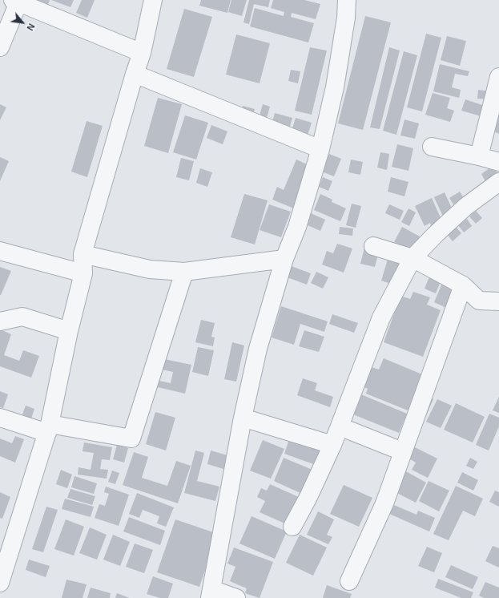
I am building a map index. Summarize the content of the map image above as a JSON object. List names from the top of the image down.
{
  "north": "bottom right"
}
